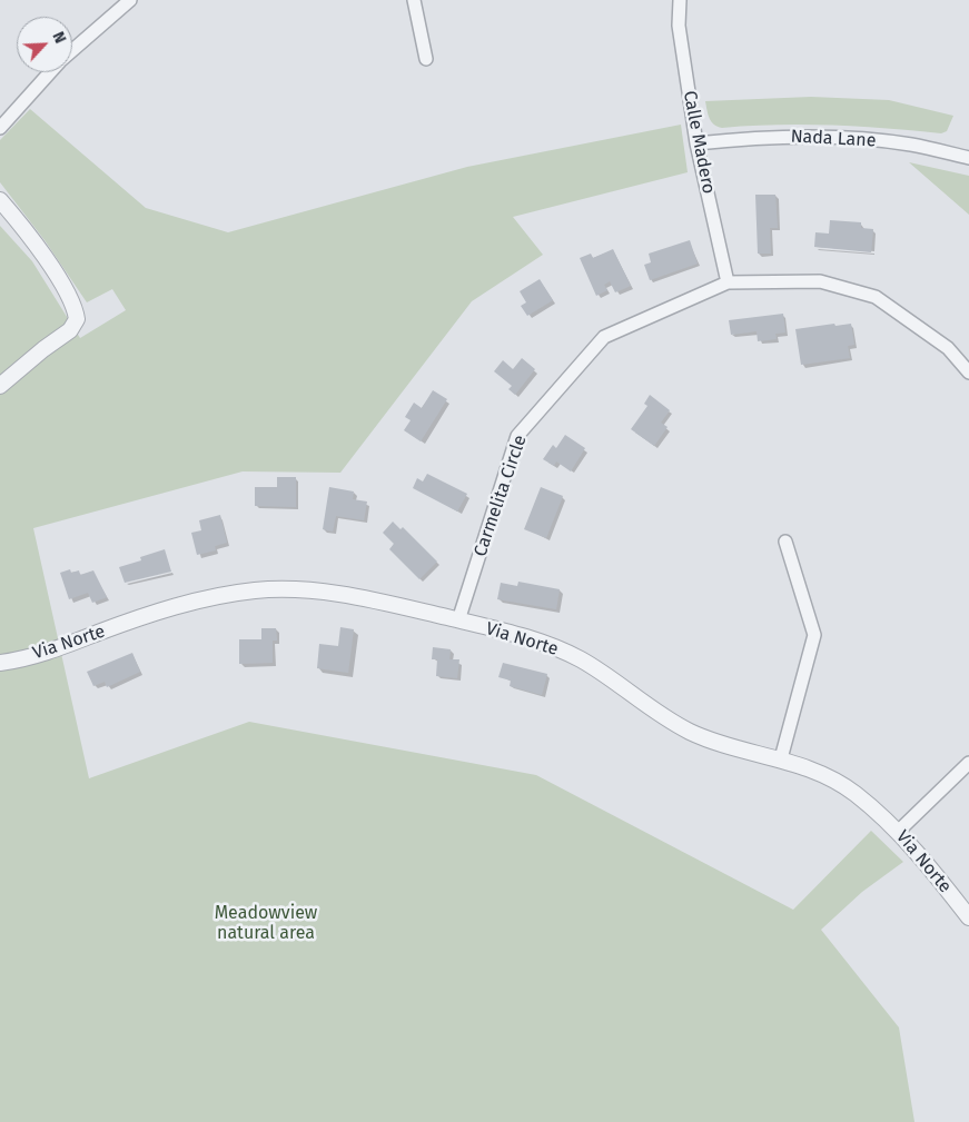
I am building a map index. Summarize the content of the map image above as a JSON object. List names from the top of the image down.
{
  "streets": {
    "street": [
      "Nada Lane",
      "Calle Madero",
      "Carmelita Circle",
      "Via Norte"
    ]
  },
  "crossings": [
    ["Nada Lane", "Calle Madero"],
    ["Calle Madero", "Carmelita Circle"],
    ["Carmelita Circle", "Via Norte"]
  ],
  "parks": ["Meadowview natural area"],
  "north": "top right"
}
